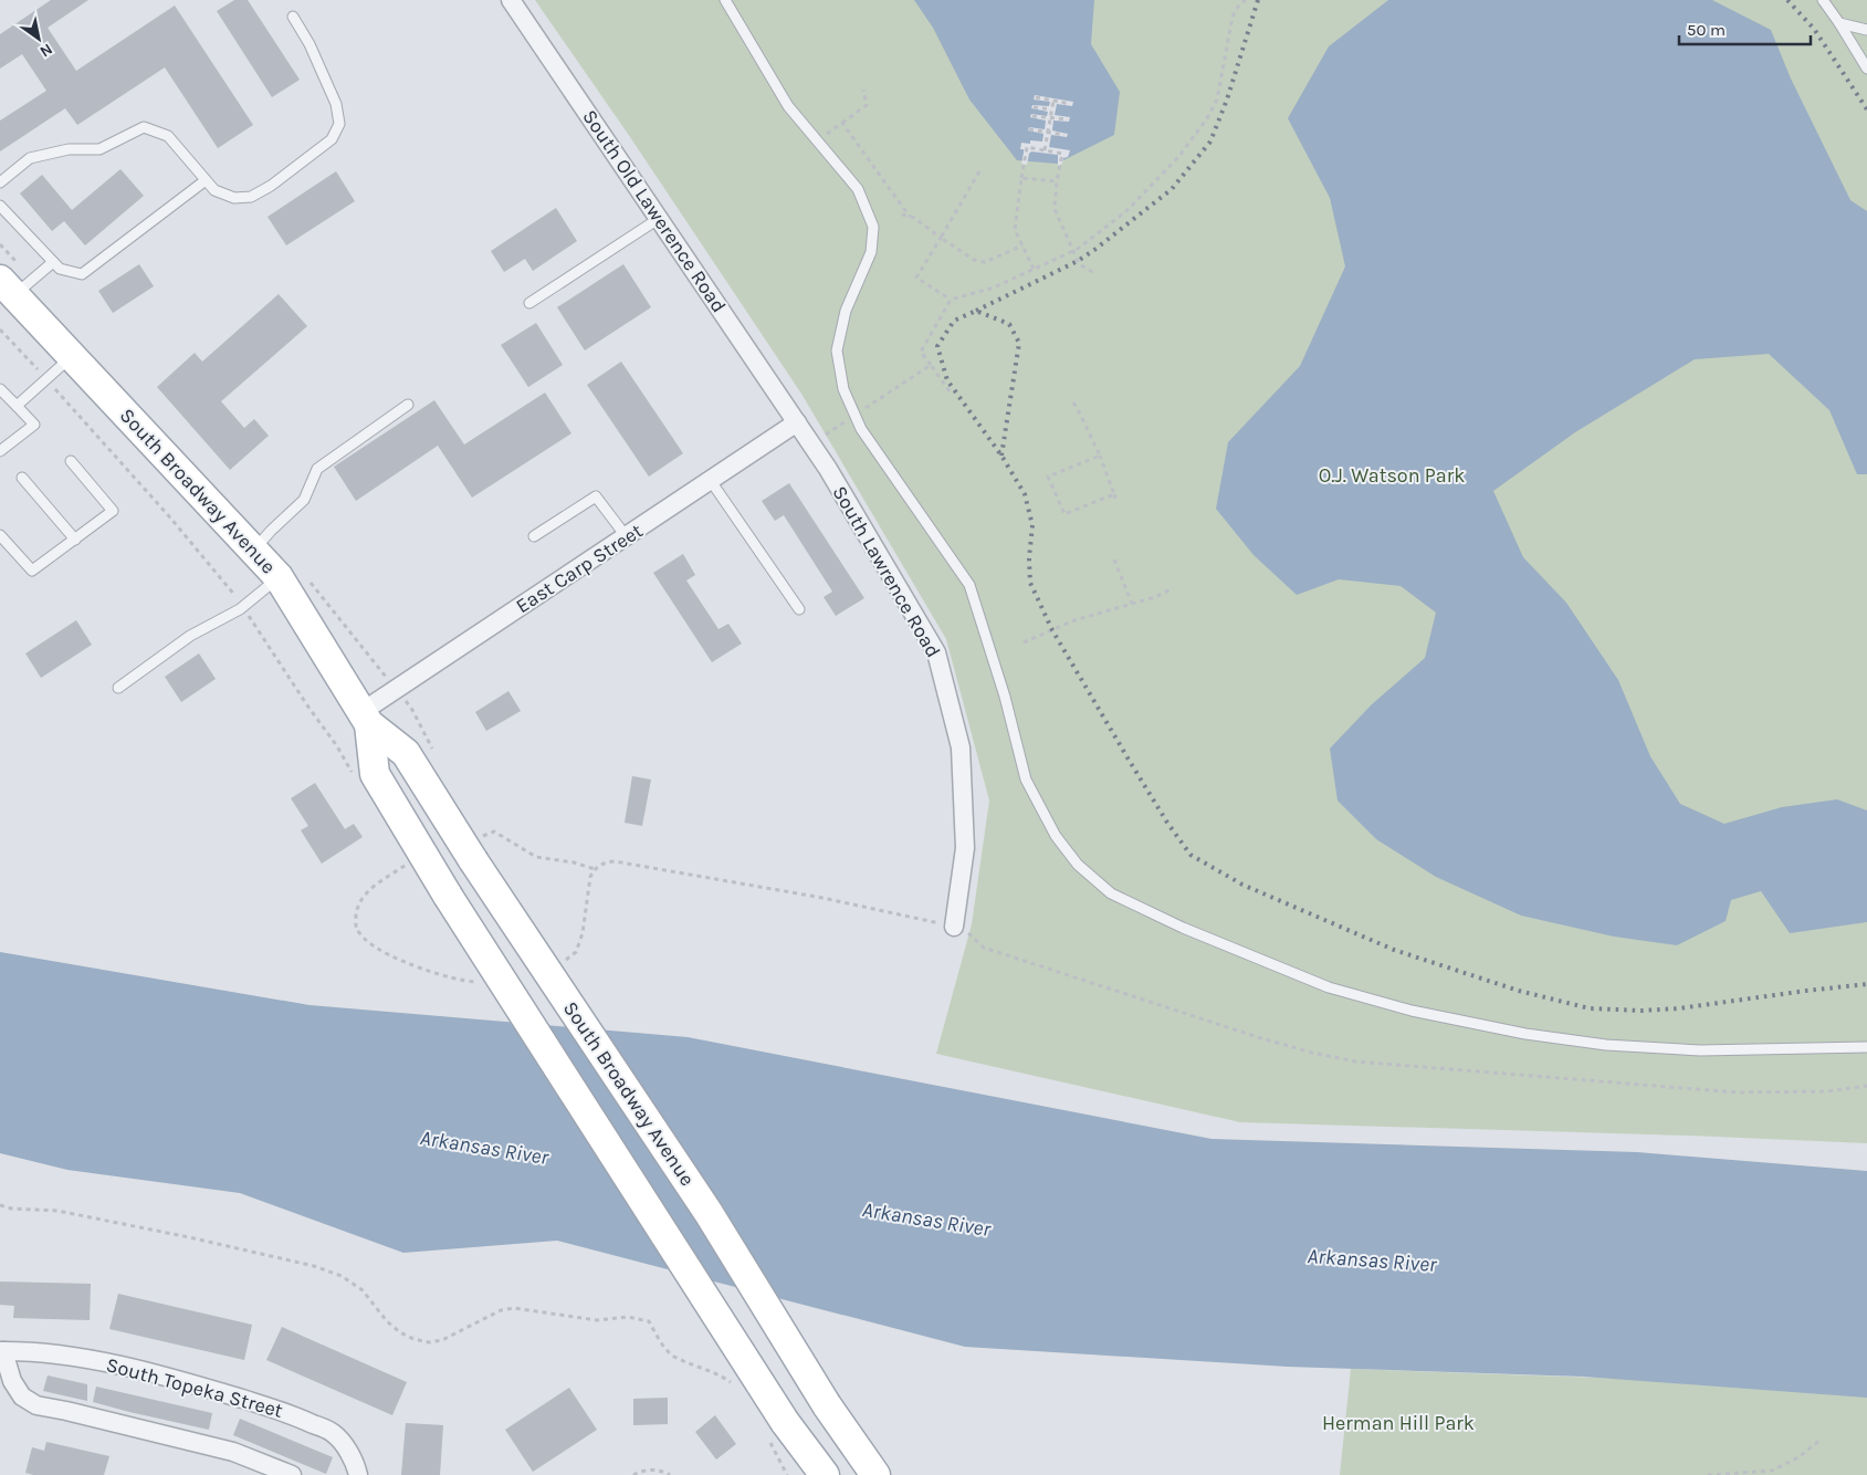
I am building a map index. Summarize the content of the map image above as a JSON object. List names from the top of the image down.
{
  "streets": {
    "main road": ["South Broadway Avenue"],
    "street": [
      "South Old Lawerence Road",
      "East Carp Street",
      "South Lawrence Road",
      "South Topeka Street"
    ]
  },
  "crossings": [
    ["South Old Lawerence Road", "East Carp Street"],
    ["South Old Lawerence Road", "South Lawrence Road"],
    ["South Broadway Avenue", "East Carp Street"],
    ["East Carp Street", "South Lawrence Road"]
  ],
  "water": ["Arkansas River"],
  "parks": ["O.J. Watson Park", "Herman Hill Park"],
  "scale_bar": "50 m",
  "north": "bottom right"
}
